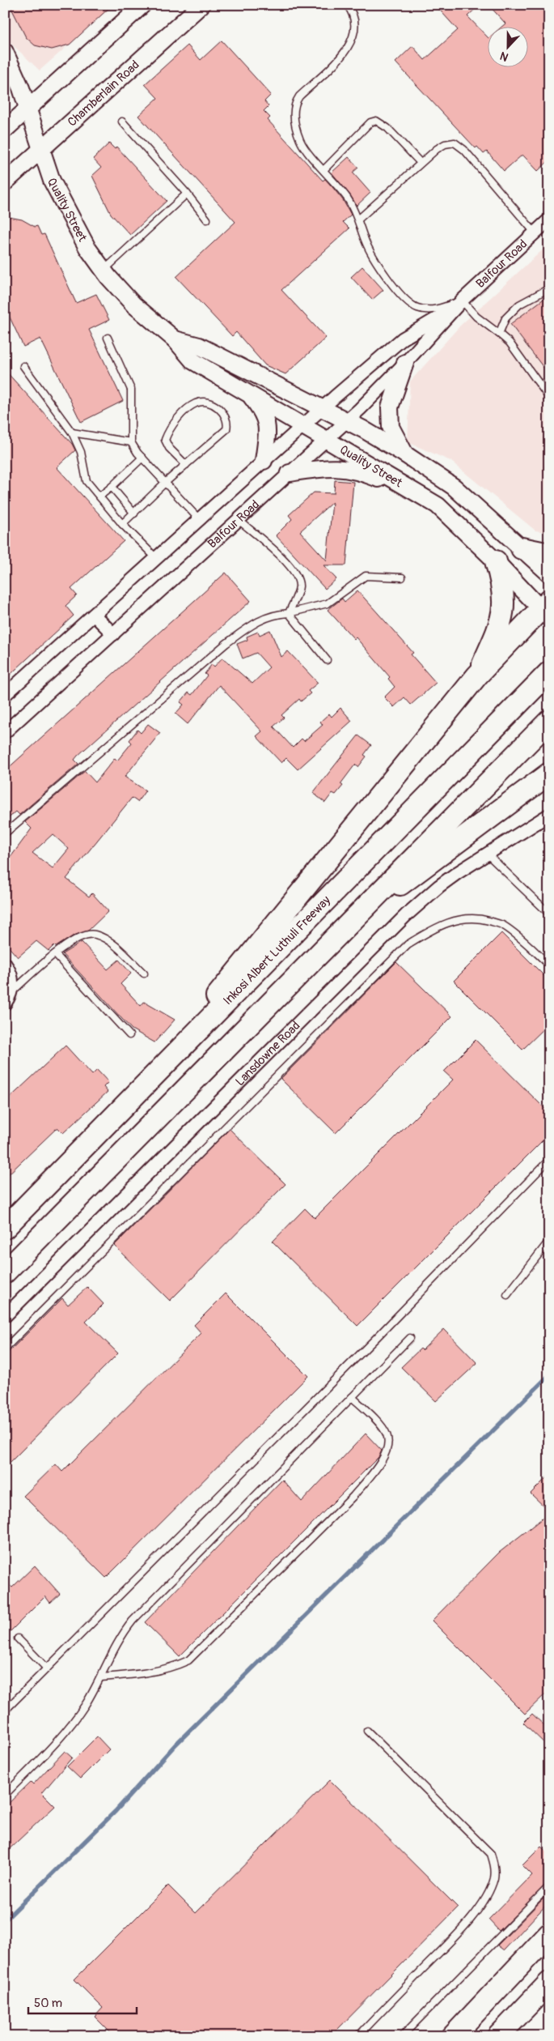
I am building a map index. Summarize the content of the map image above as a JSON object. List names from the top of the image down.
{
  "streets": {
    "highway": ["Inkosi Albert Luthuli Freeway"],
    "street": [
      "Chamberlain Road",
      "Quality Street",
      "Balfour Road",
      "Lansdowne Road"
    ]
  },
  "crossings": [
    ["Chamberlain Road", "Quality Street"],
    ["Quality Street", "Balfour Road"]
  ],
  "scale_bar": "50 m",
  "north": "bottom"
}
